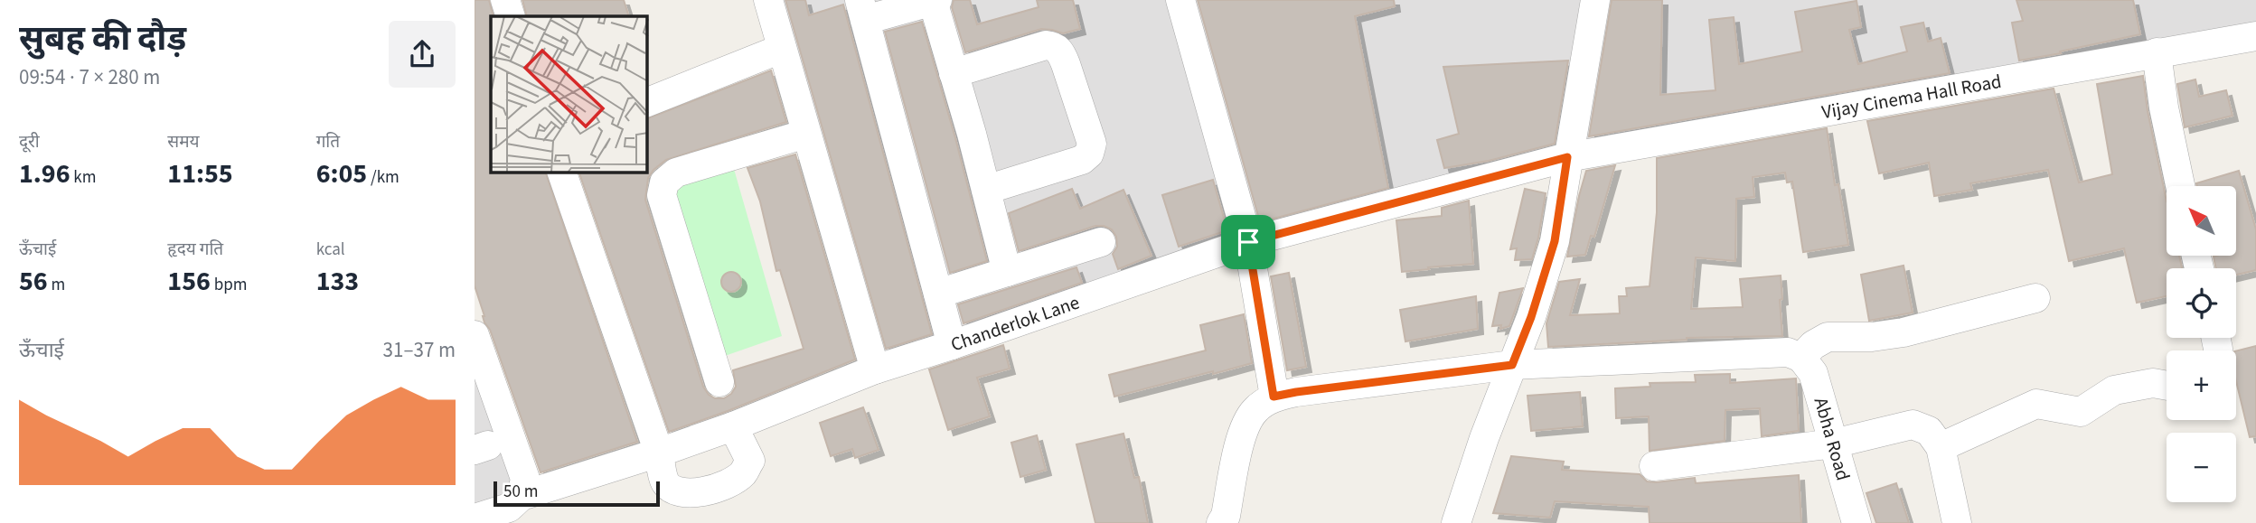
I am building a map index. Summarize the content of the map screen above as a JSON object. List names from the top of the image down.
{
  "streets": {
    "street": ["Vijay Cinema Hall Road", "Chanderlok Lane", "Abha Road"]
  },
  "crossings": [
    ["Vijay Cinema Hall Road", "Chanderlok Lane"]
  ],
  "scale_bar": "50 m",
  "north": "top left",
  "page": {
    "heading": ["सुबह की दौड़", "09:54 · 7 × 280 m"],
    "stats": [
      ["दूरी", "1.96 km"],
      ["समय", "11:55"],
      ["गति", "6:05 /km"],
      ["ऊँचाई", "56 m"],
      ["हृदय गति", "156 bpm"],
      ["kcal", "133"]
    ],
    "map_buttons": ["+", "−"],
    "chart": ["ऊँचाई", "31–37 m"],
    "scale": "50 m"
  }
}
